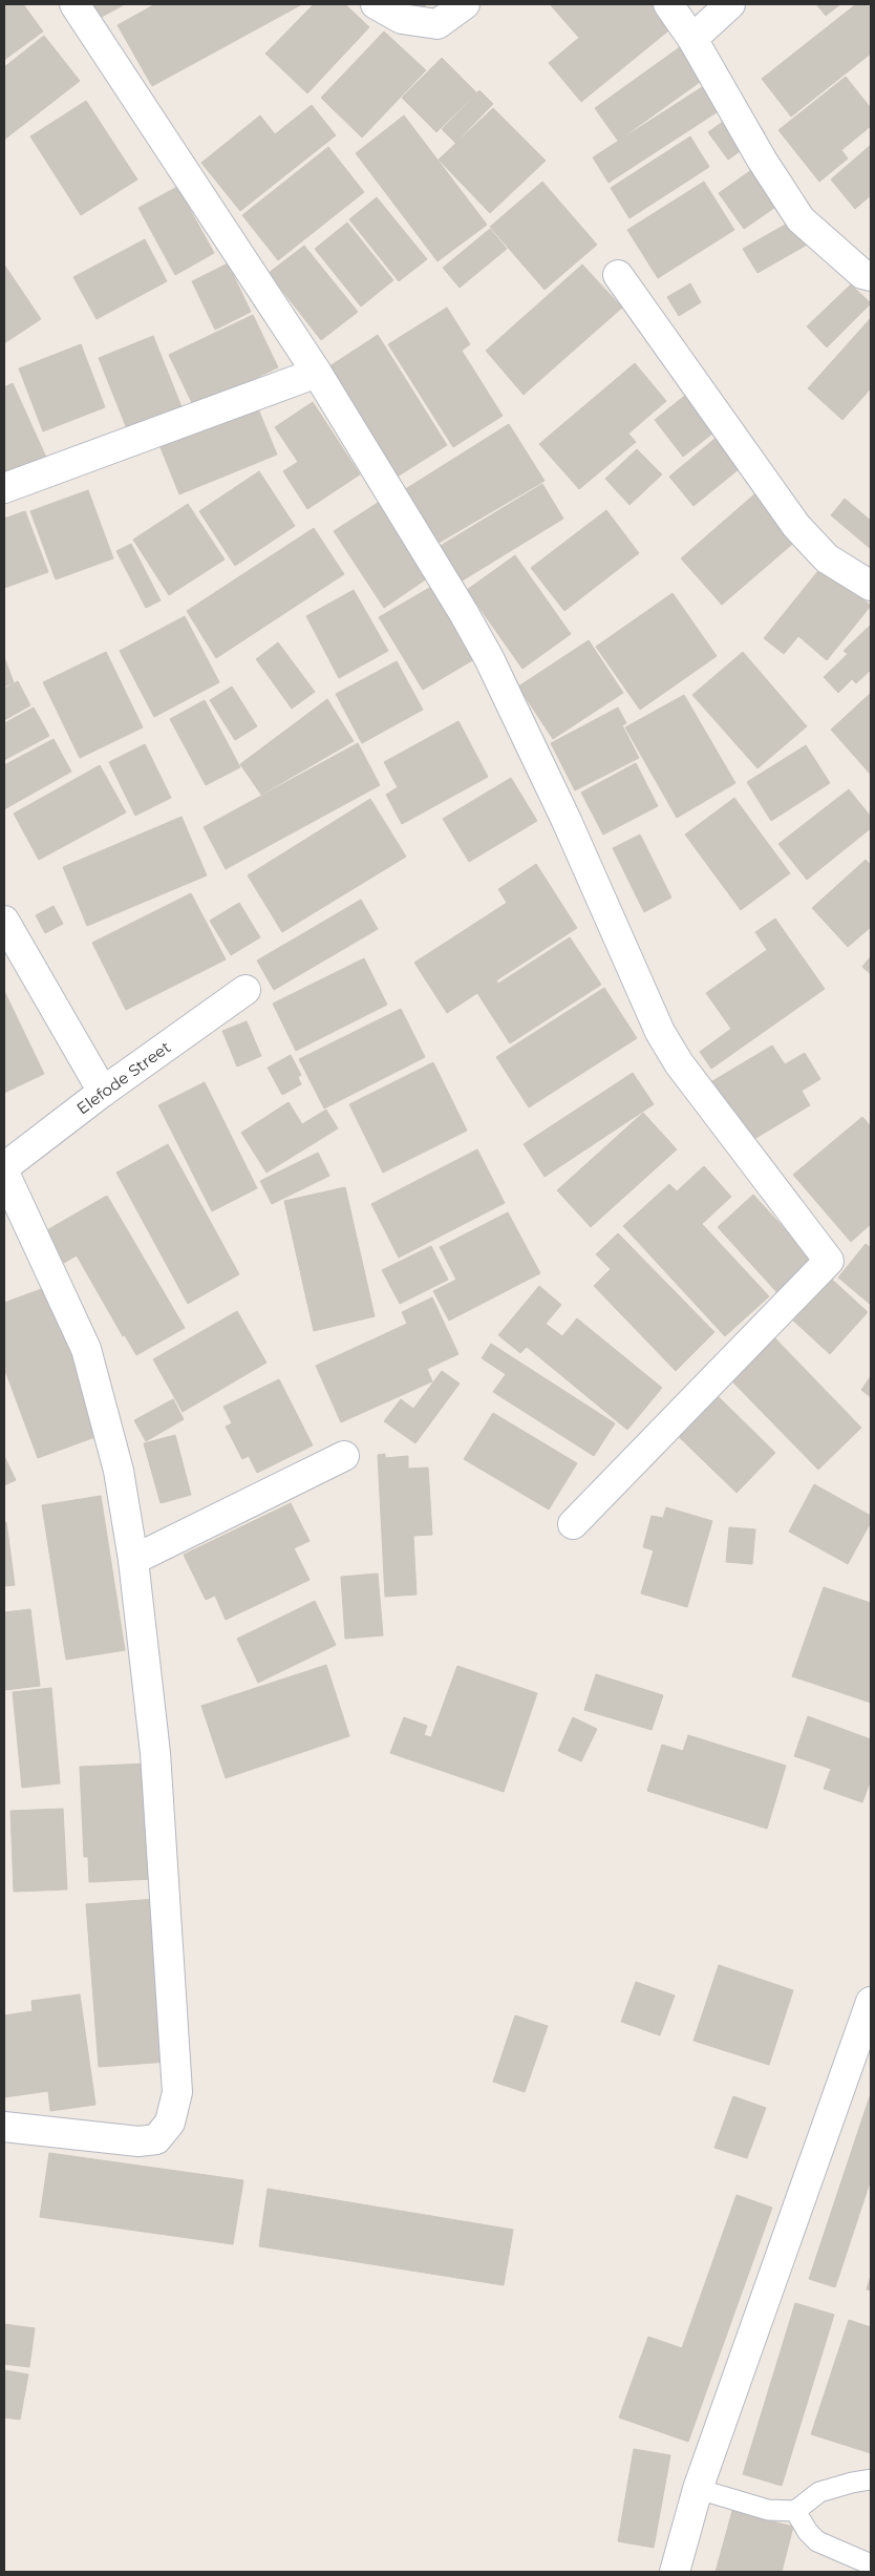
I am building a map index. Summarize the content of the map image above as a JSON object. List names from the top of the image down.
{
  "streets": {
    "street": ["Elefode Street"]
  }
}
